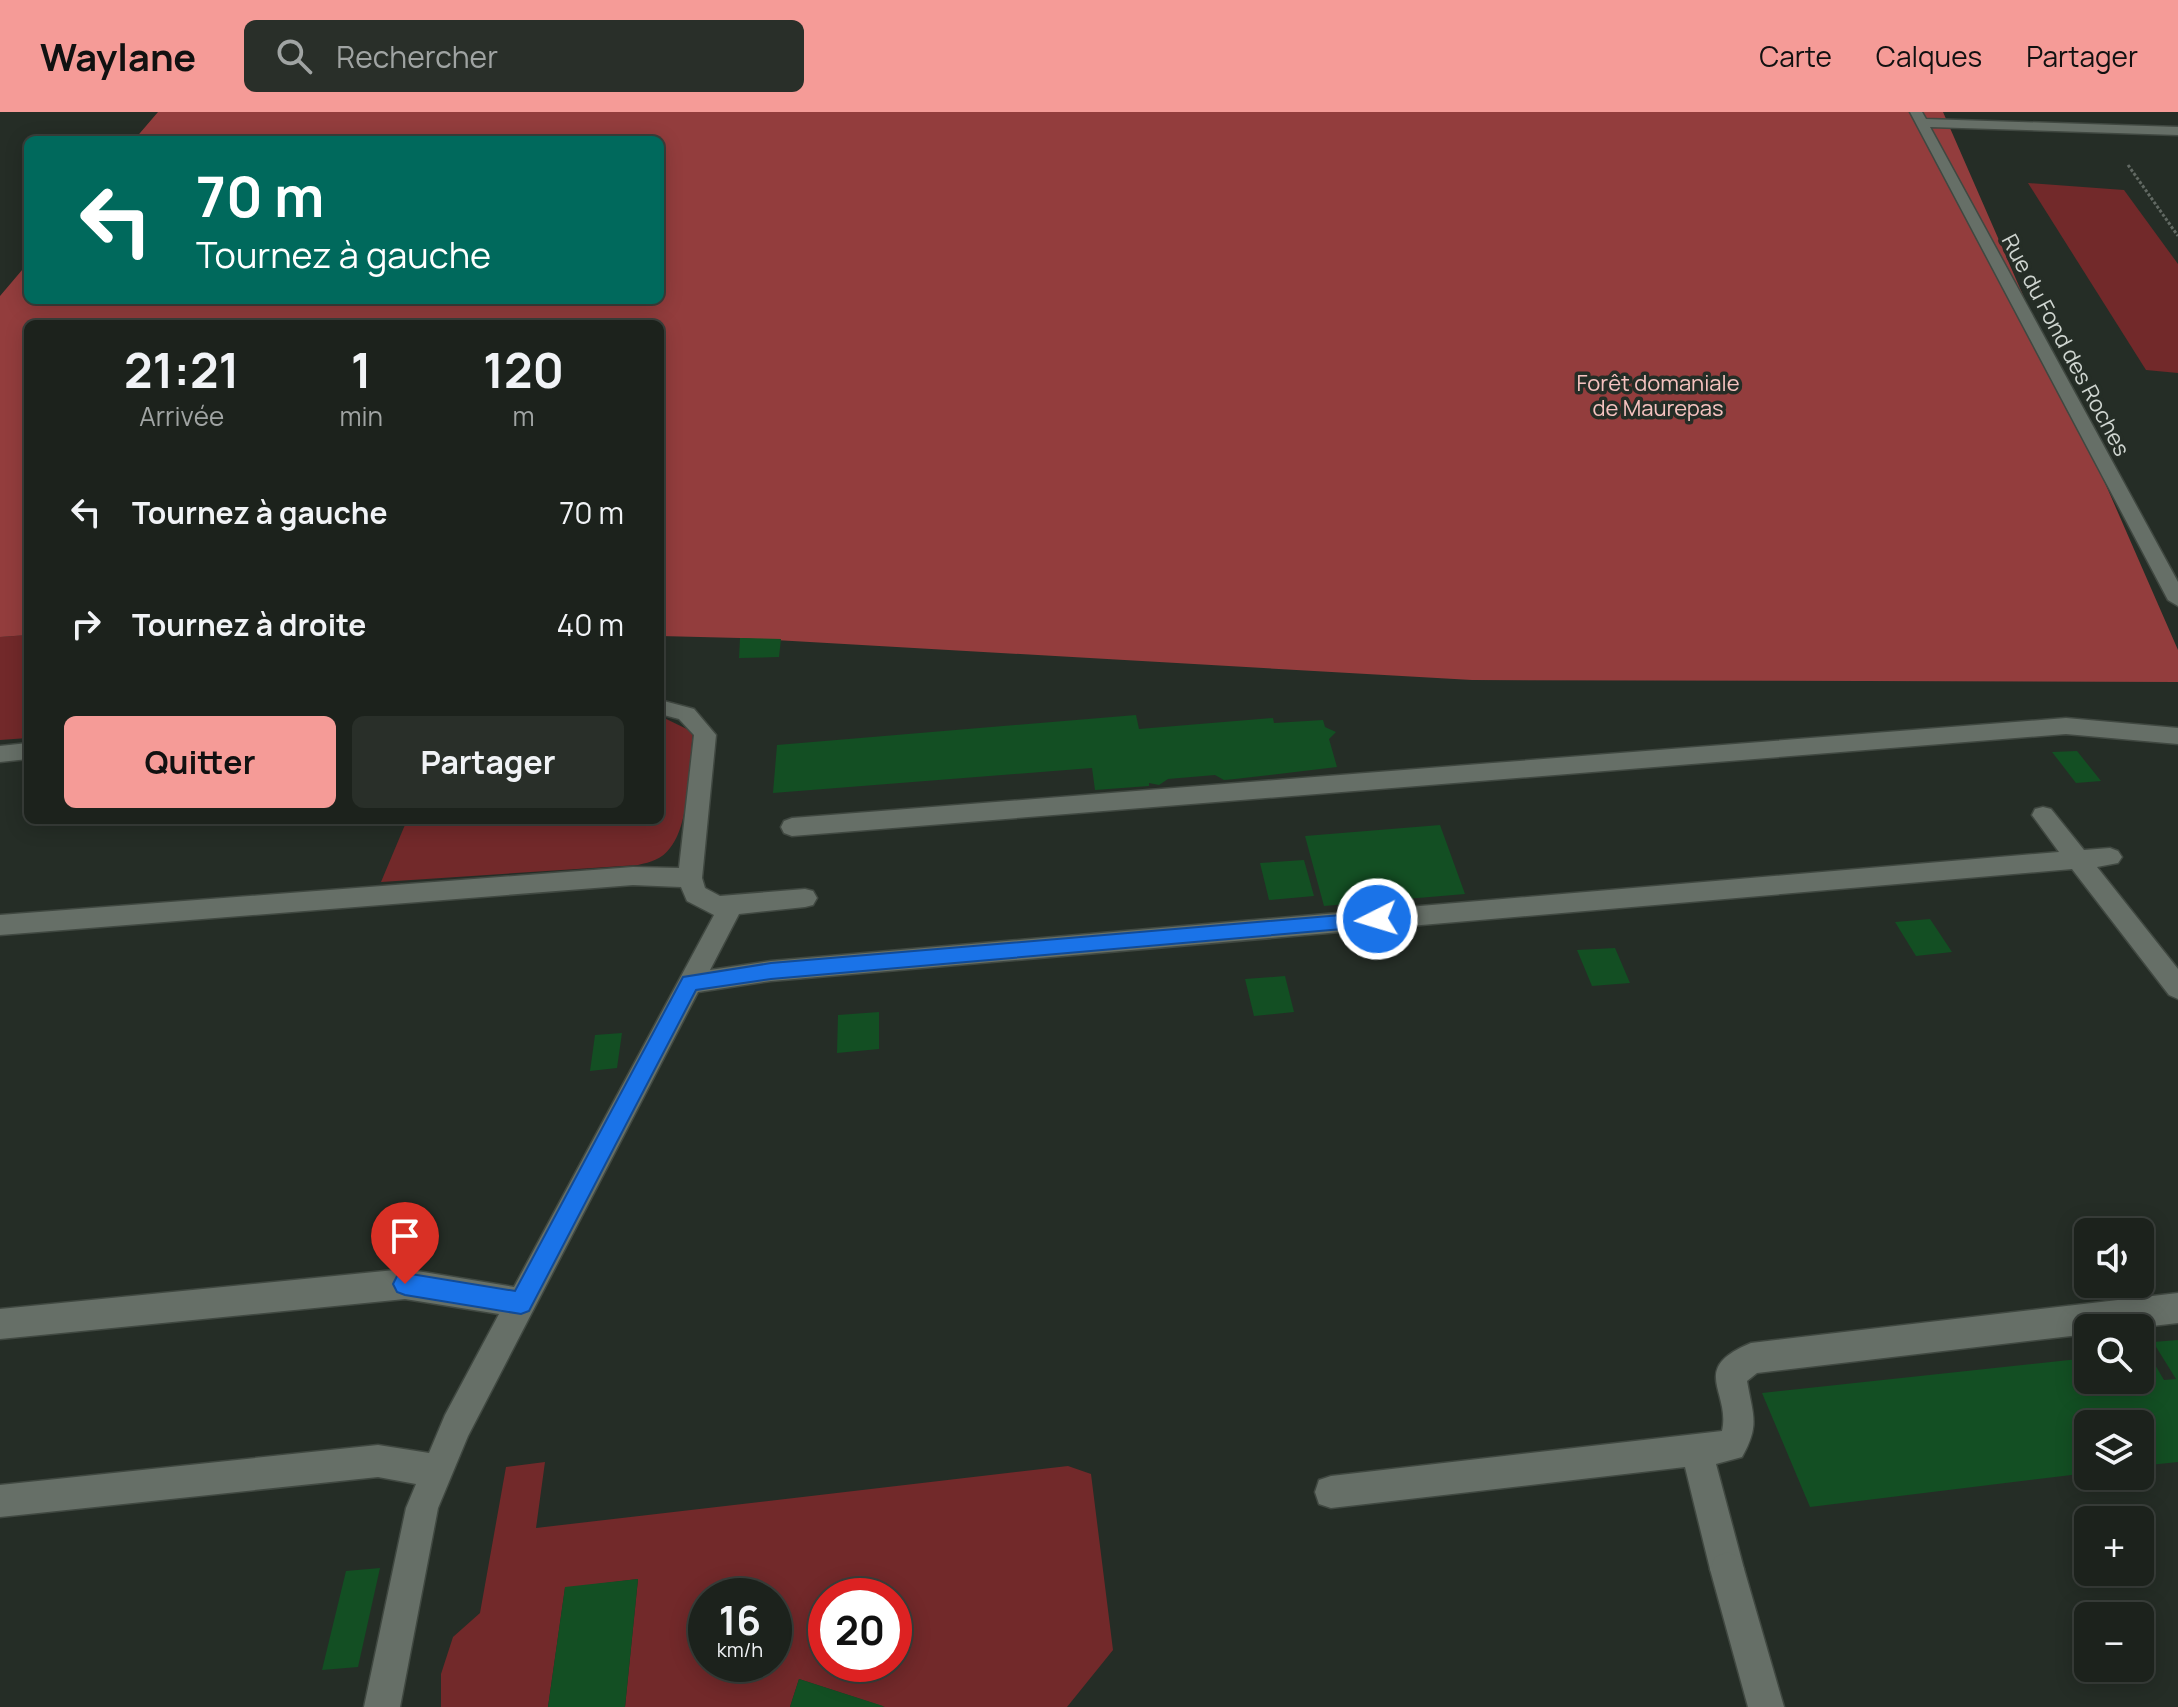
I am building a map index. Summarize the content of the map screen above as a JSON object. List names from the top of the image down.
{
  "streets": {
    "street": ["Rue du Fond des Roches"]
  },
  "parks": ["Forêt domaniale de Maurepas"],
  "page": {
    "header": "Waylane",
    "search": "Rechercher",
    "nav": ["Carte", "Calques", "Partager"],
    "turn": ["70 m", "Tournez à gauche"],
    "eta": [
      "21:21",
      "Arrivée",
      "1",
      "min",
      "120",
      "m"
    ],
    "list": [
      {
        "name": "Tournez à gauche",
        "value": "70 m"
      },
      {
        "name": "Tournez à droite",
        "value": "40 m"
      }
    ],
    "buttons": ["Quitter", "Partager"],
    "map_buttons": ["+", "−"],
    "speed": "16 km/h",
    "limit": "20"
  }
}
